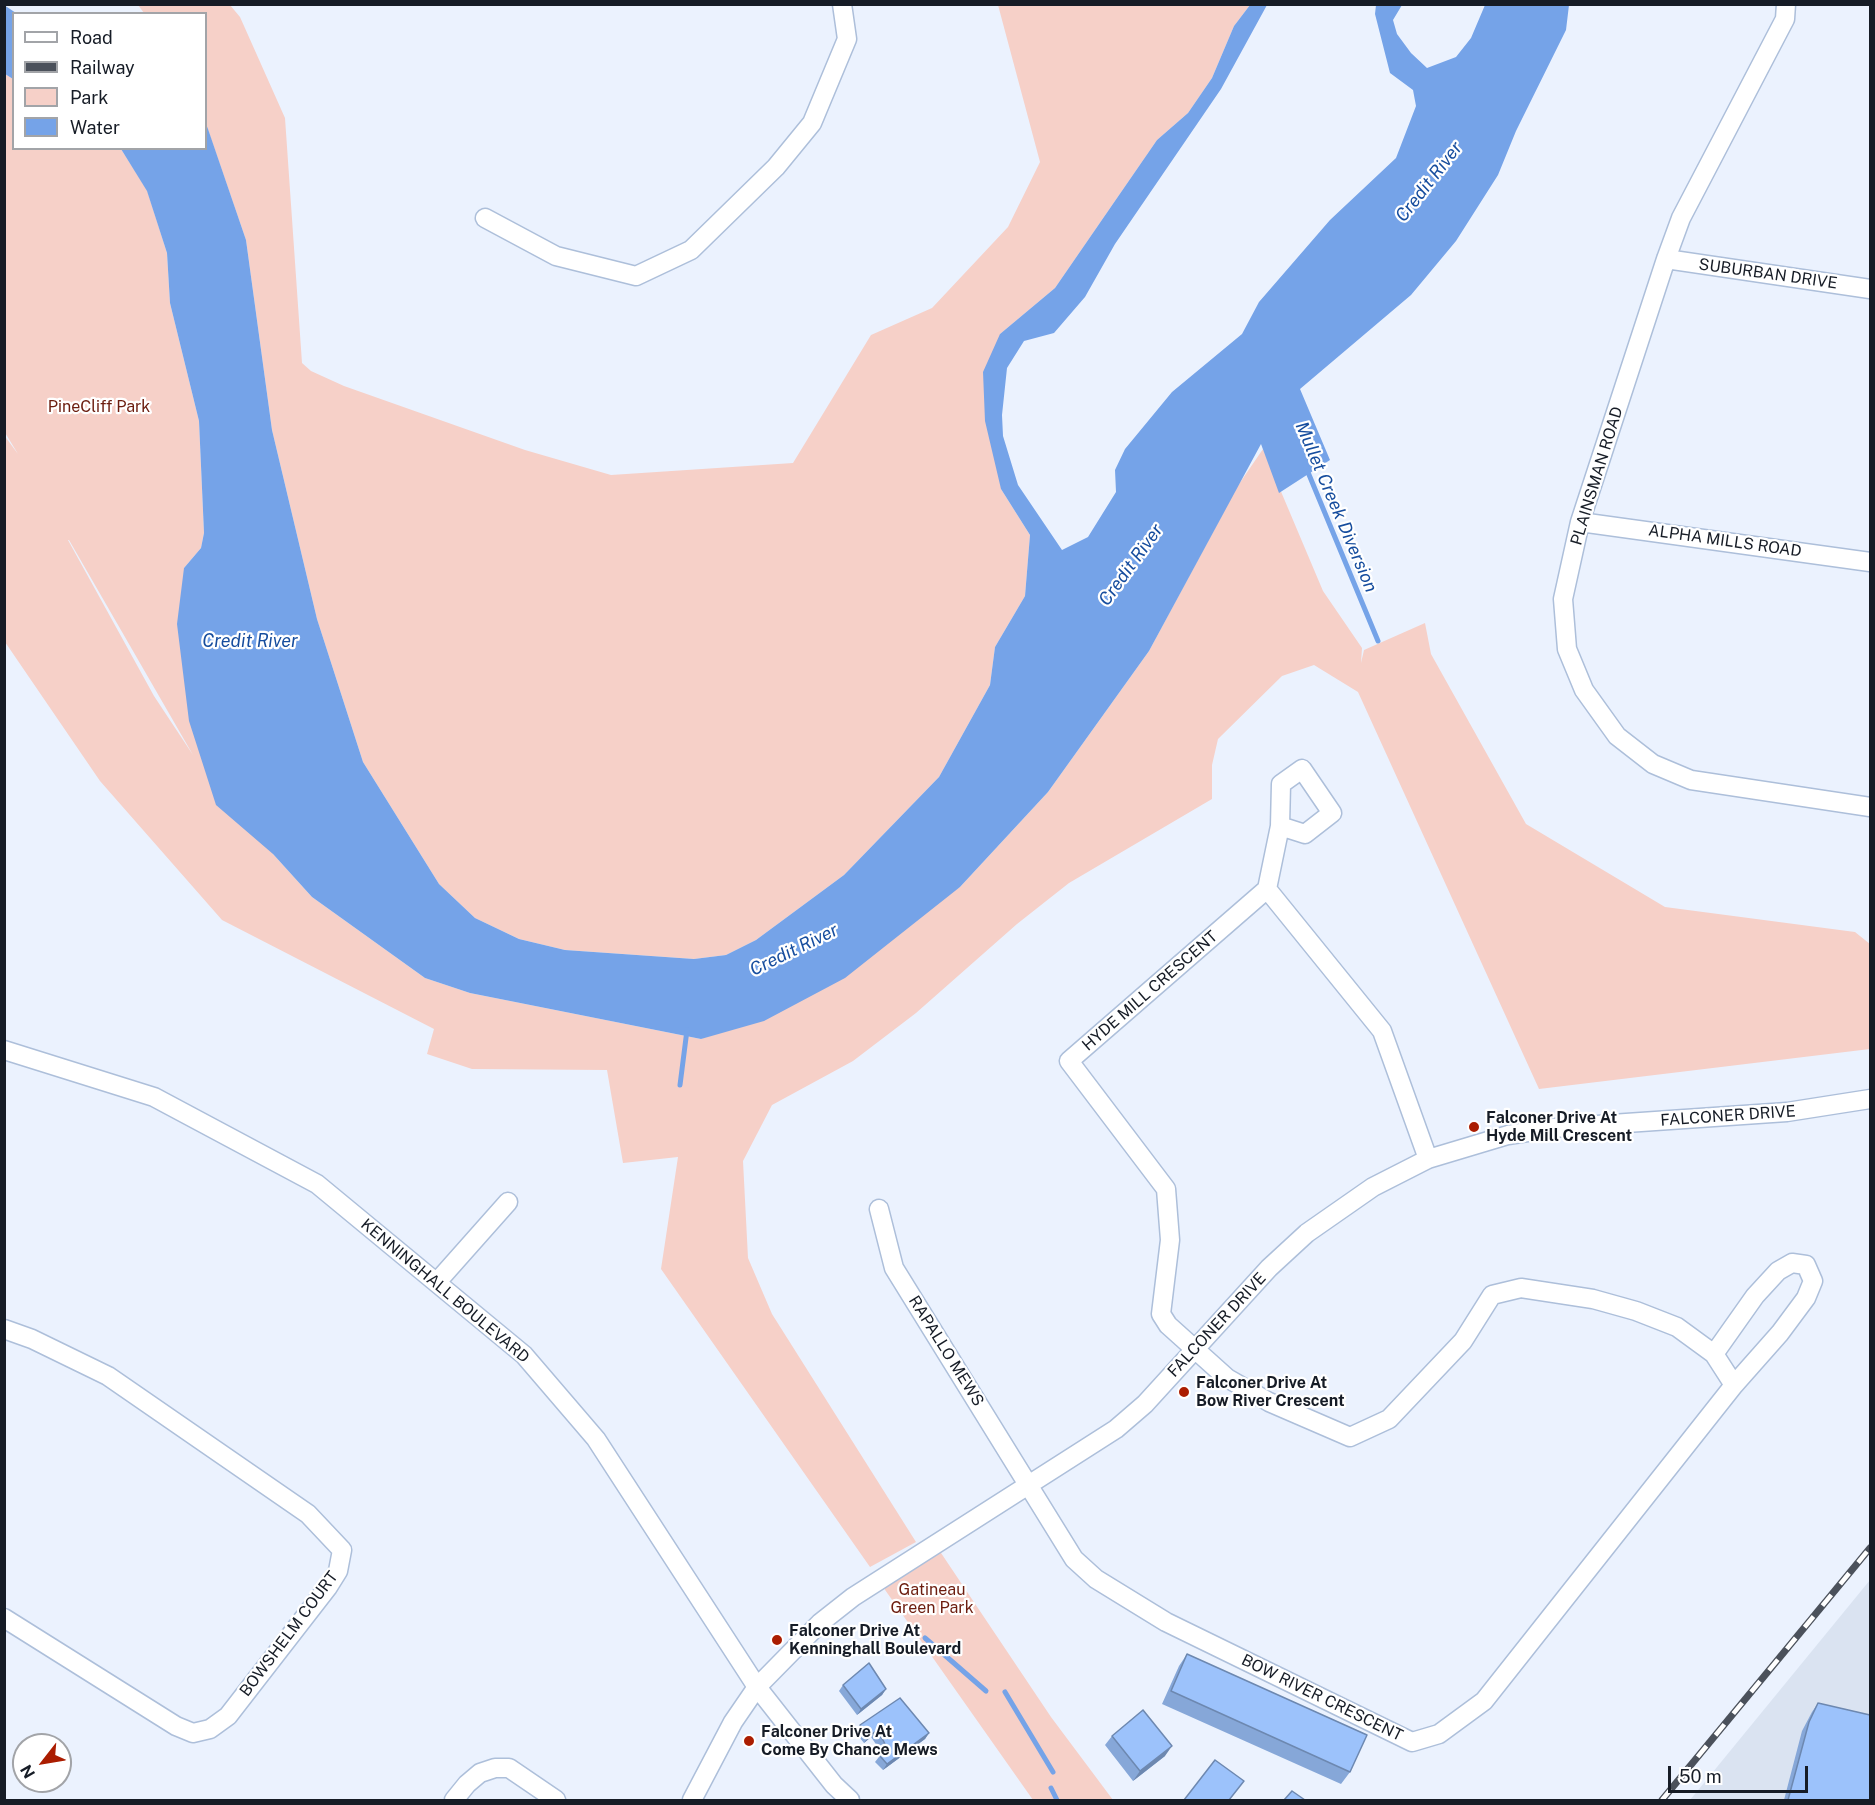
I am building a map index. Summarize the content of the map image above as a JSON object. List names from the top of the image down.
{
  "streets": {
    "street": [
      "SUBURBAN DRIVE",
      "PLAINSMAN ROAD",
      "ALPHA MILLS ROAD",
      "HYDE MILL CRESCENT",
      "FALCONER DRIVE",
      "KENNINGHALL BOULEVARD",
      "RAPALLO MEWS",
      "BOWSHELM COURT",
      "BOW RIVER CRESCENT"
    ]
  },
  "crossings": [
    ["SUBURBAN DRIVE", "PLAINSMAN ROAD"],
    ["PLAINSMAN ROAD", "ALPHA MILLS ROAD"],
    ["HYDE MILL CRESCENT", "FALCONER DRIVE"],
    ["FALCONER DRIVE", "KENNINGHALL BOULEVARD"],
    ["FALCONER DRIVE", "RAPALLO MEWS"],
    ["FALCONER DRIVE", "BOW RIVER CRESCENT"],
    ["RAPALLO MEWS", "BOW RIVER CRESCENT"]
  ],
  "water": ["Credit River", "Mullet Creek Diversion"],
  "parks": ["PineCliff Park", "Gatineau Green Park"],
  "places": [
    "Falconer Drive At Hyde Mill Crescent",
    "Falconer Drive At Bow River Crescent",
    "Falconer Drive At Kenninghall Boulevard",
    "Falconer Drive At Come By Chance Mews"
  ],
  "legend": [
    "Road",
    "Railway",
    "Park",
    "Water"
  ],
  "scale_bar": "50 m",
  "north": "bottom left"
}
